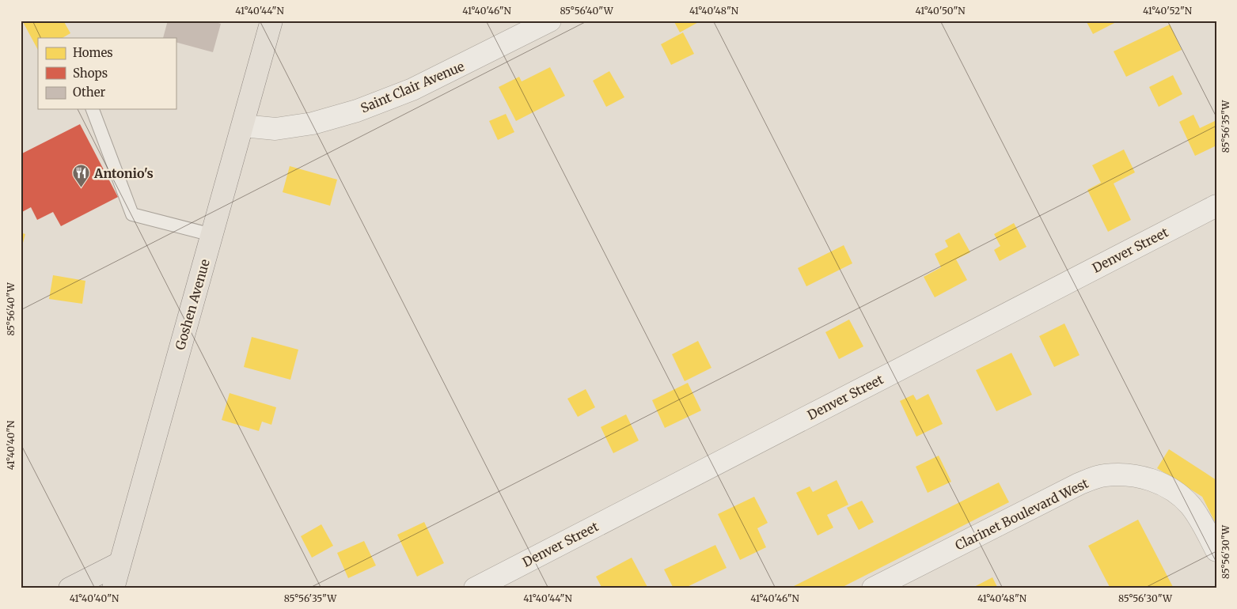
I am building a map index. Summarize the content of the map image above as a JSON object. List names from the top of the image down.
{
  "streets": {
    "main road": ["Goshen Avenue"],
    "street": ["Saint Clair Avenue", "Denver Street", "Clarinet Boulevard West"]
  },
  "crossings": [
    ["Saint Clair Avenue", "Goshen Avenue"]
  ],
  "places": {
    "restaurant": ["Antonio's"]
  },
  "legend": ["Homes", "Shops", "Other"],
  "coordinates": [
    "41°40'44\"N",
    "41°40'46\"N",
    "85°56'40\"W",
    "41°40'48\"N",
    "41°40'50\"N",
    "41°40'52\"N",
    "85°56'35\"W",
    "41°40'40\"N",
    "85°56'30\"W"
  ]
}
